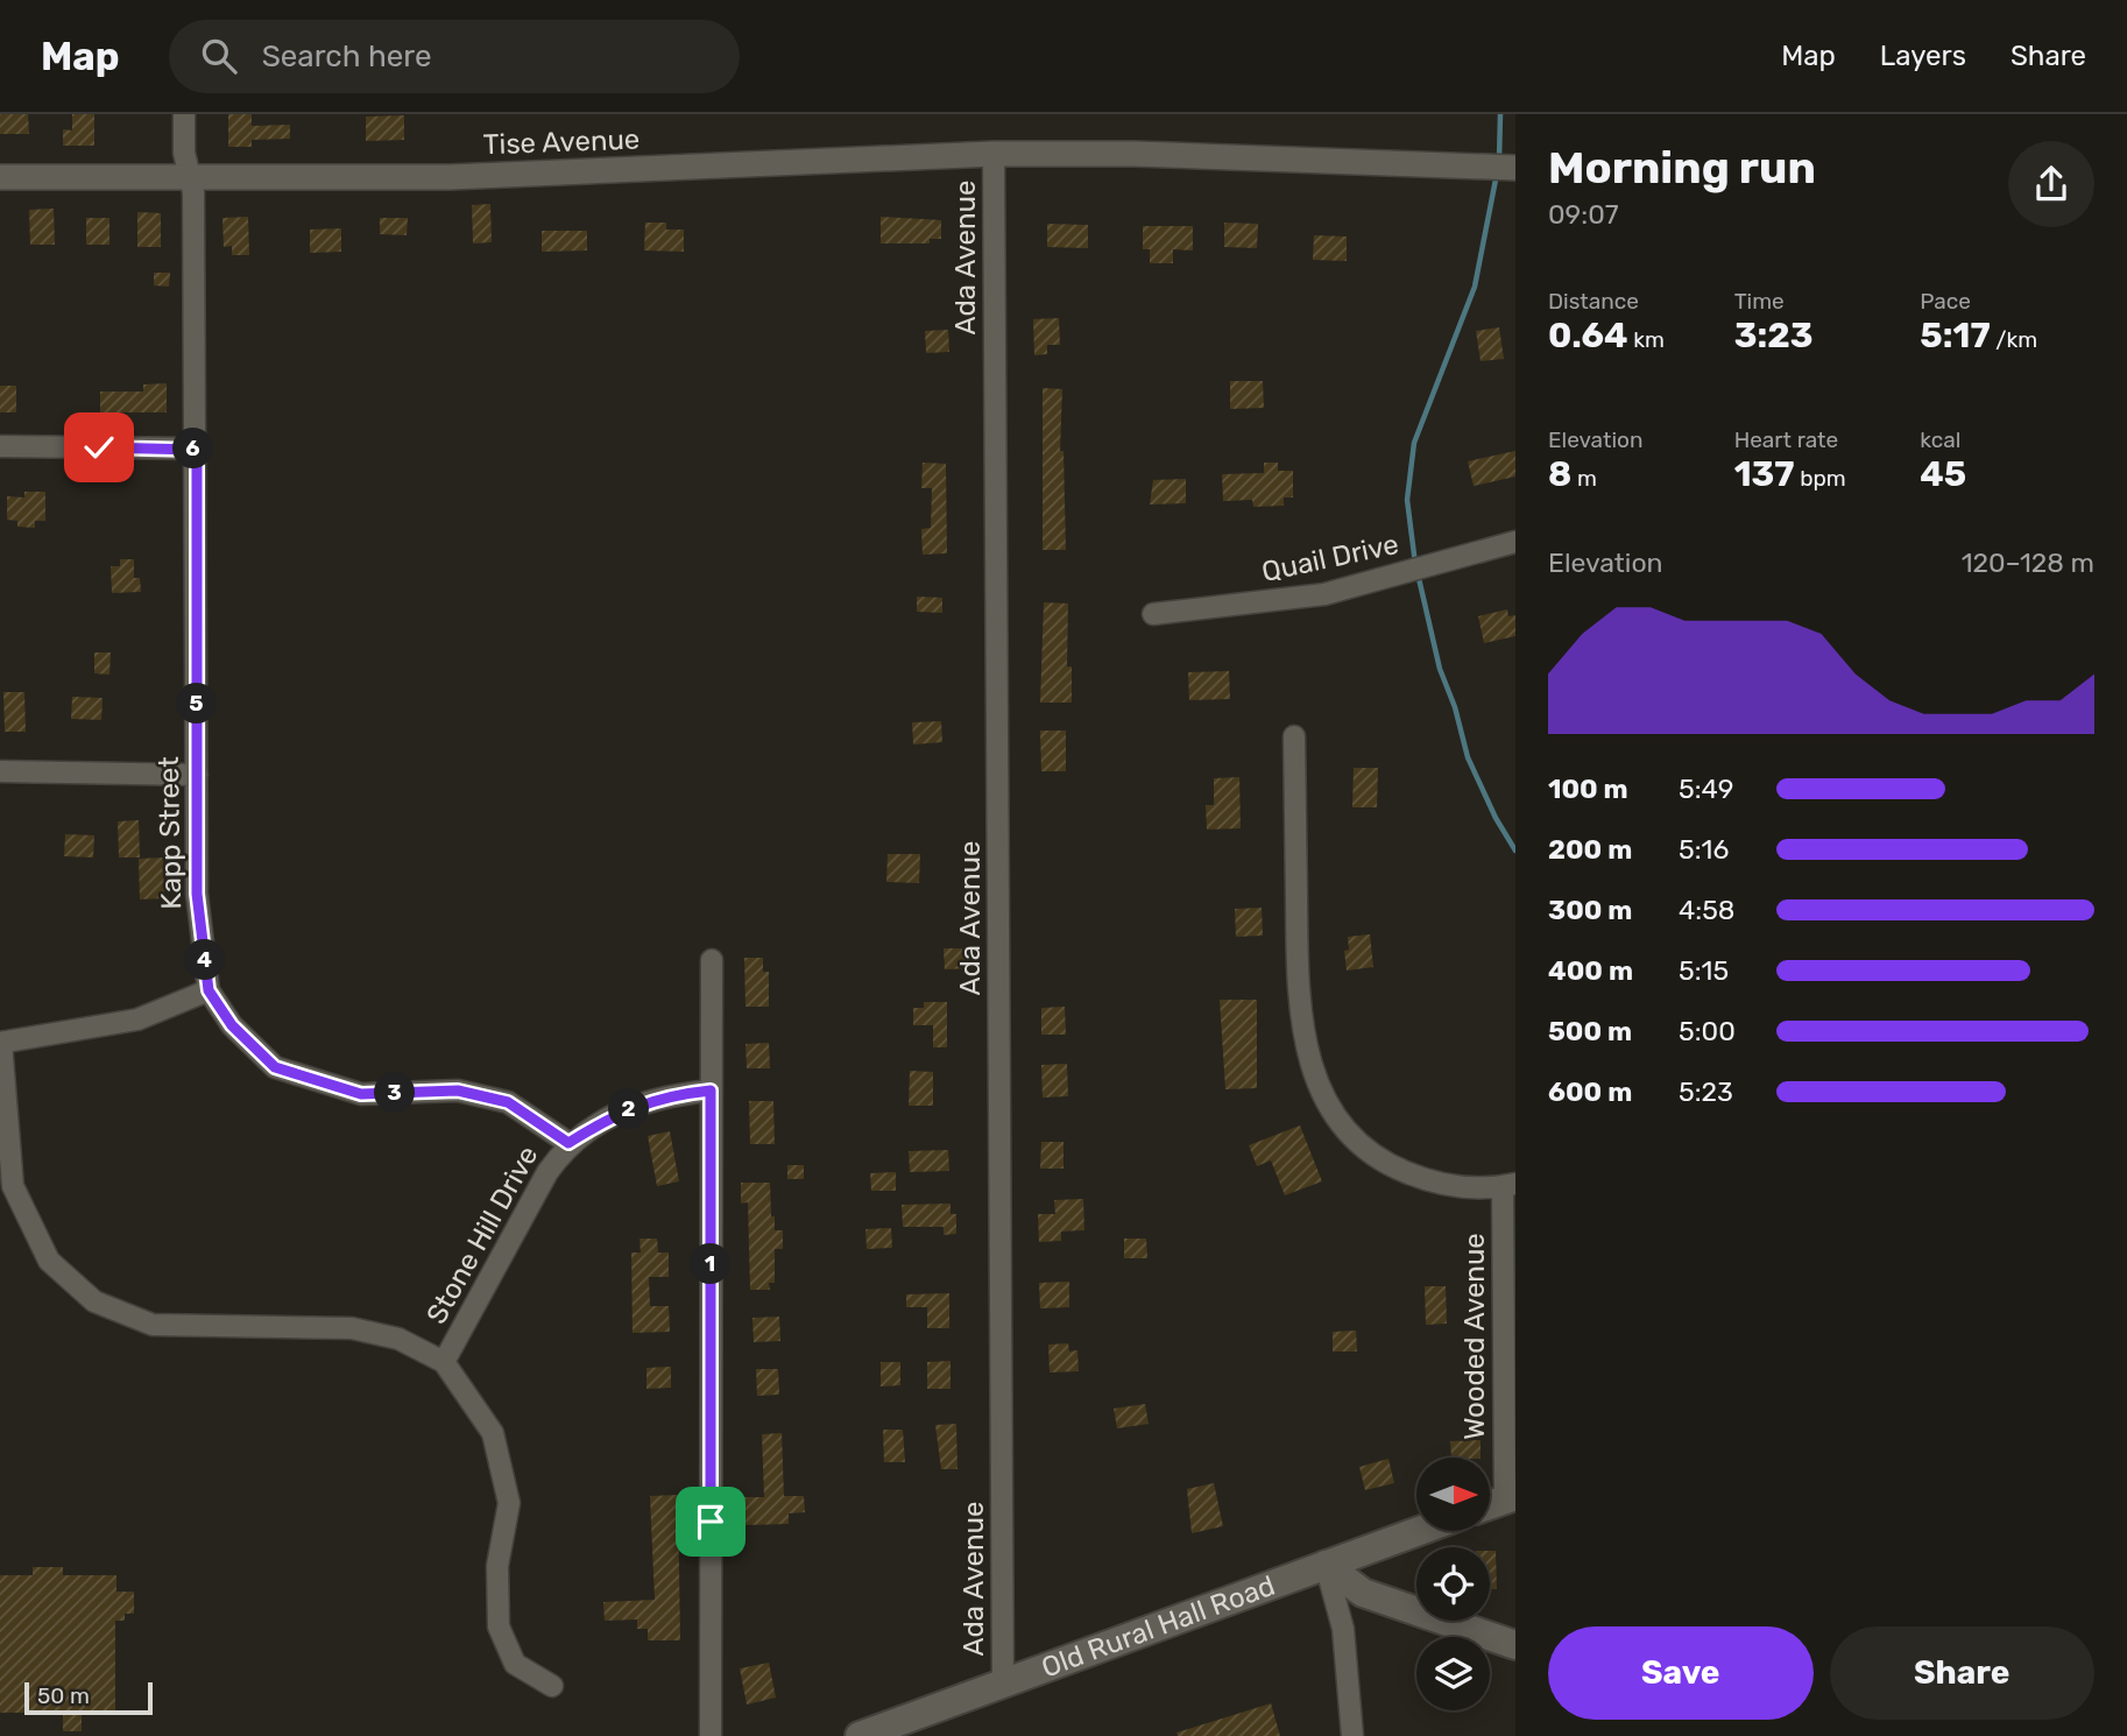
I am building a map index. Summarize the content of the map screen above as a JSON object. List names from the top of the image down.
{
  "streets": {
    "main road": ["Old Rural Hall Road"],
    "street": [
      "Tise Avenue",
      "Ada Avenue",
      "Quail Drive",
      "Kapp Street",
      "Stone Hill Drive",
      "Wooded Avenue"
    ]
  },
  "crossings": [
    ["Tise Avenue", "Ada Avenue"],
    ["Tise Avenue", "Kapp Street"],
    ["Ada Avenue", "Old Rural Hall Road"],
    ["Kapp Street", "Stone Hill Drive"]
  ],
  "scale_bar": "50 m",
  "north": "right",
  "page": {
    "header": "Map",
    "search": "Search here",
    "nav": ["Map", "Layers", "Share"],
    "heading": ["Morning run", "09:07"],
    "stats": [
      ["Distance", "0.64 km"],
      ["Time", "3:23"],
      ["Pace", "5:17 /km"],
      ["Elevation", "8 m"],
      ["Heart rate", "137 bpm"],
      ["kcal", "45"]
    ],
    "pins": [
      "6",
      "5",
      "4",
      "3",
      "2",
      "1"
    ],
    "chart": ["Elevation", "120–128 m"],
    "list": [
      {
        "name": "100 m",
        "note": "5:49"
      },
      {
        "name": "200 m",
        "note": "5:16"
      },
      {
        "name": "300 m",
        "note": "4:58"
      },
      {
        "name": "400 m",
        "note": "5:15"
      },
      {
        "name": "500 m",
        "note": "5:00"
      },
      {
        "name": "600 m",
        "note": "5:23"
      }
    ],
    "buttons": ["Save", "Share"],
    "scale": "50 m"
  }
}
